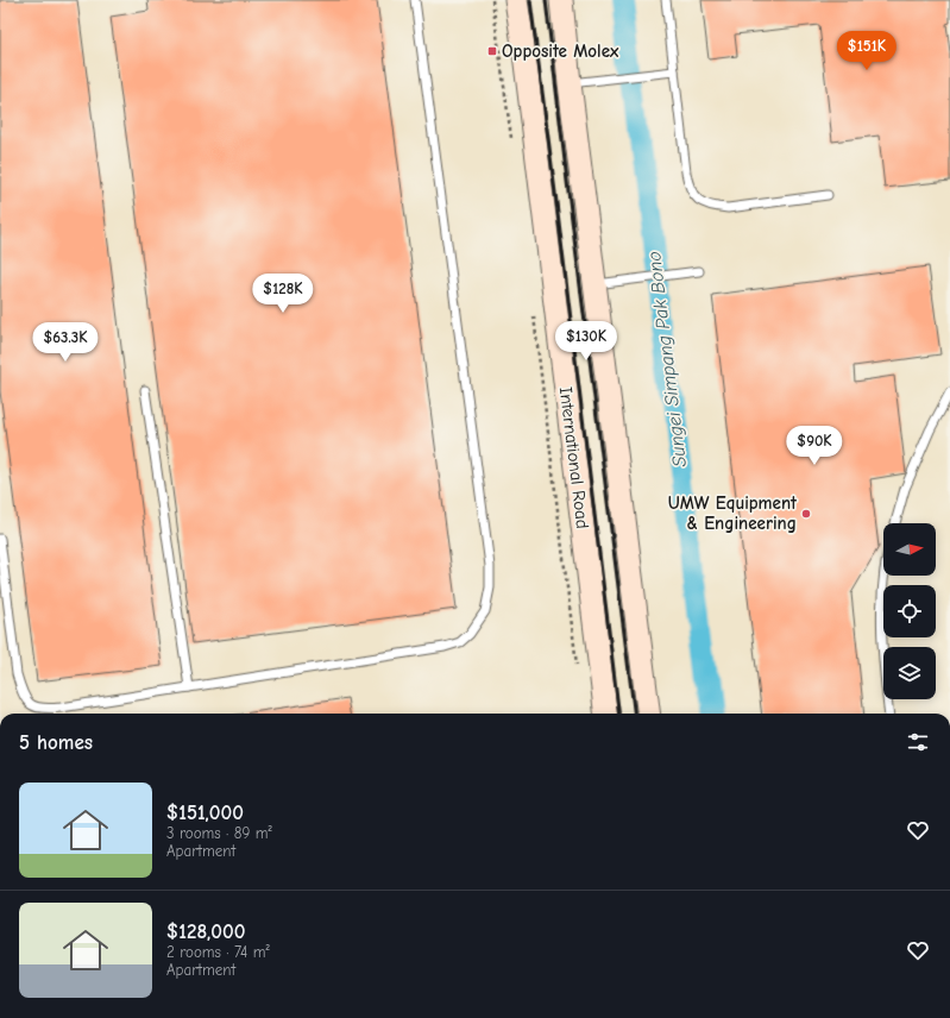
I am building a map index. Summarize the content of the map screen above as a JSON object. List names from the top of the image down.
{
  "streets": {
    "main road": ["International Road"]
  },
  "water": ["Sungei Simpang Pak Bono"],
  "places": {
    "transit": ["Opposite Molex"],
    "other": ["UMW Equipment & Engineering"]
  },
  "north": "right",
  "page": {
    "price": [
      "$151K",
      "$128K",
      "$130K",
      "$63.3K",
      "$90K"
    ],
    "heading": "5 homes",
    "list": [
      {
        "name": "$151,000",
        "note": "3 rooms · 89 m² · Apartment"
      },
      {
        "name": "$128,000",
        "note": "2 rooms · 74 m² · Apartment"
      }
    ]
  }
}
